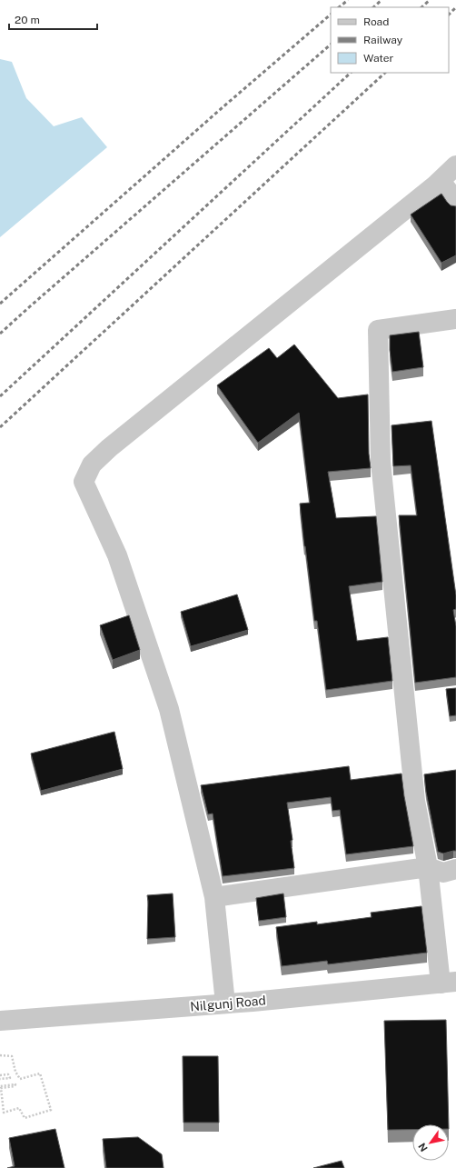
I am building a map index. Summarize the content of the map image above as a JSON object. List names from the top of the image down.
{
  "streets": {
    "street": ["Nilgunj Road"]
  },
  "legend": ["Road", "Railway", "Water"],
  "scale_bar": "20 m",
  "north": "bottom left"
}
